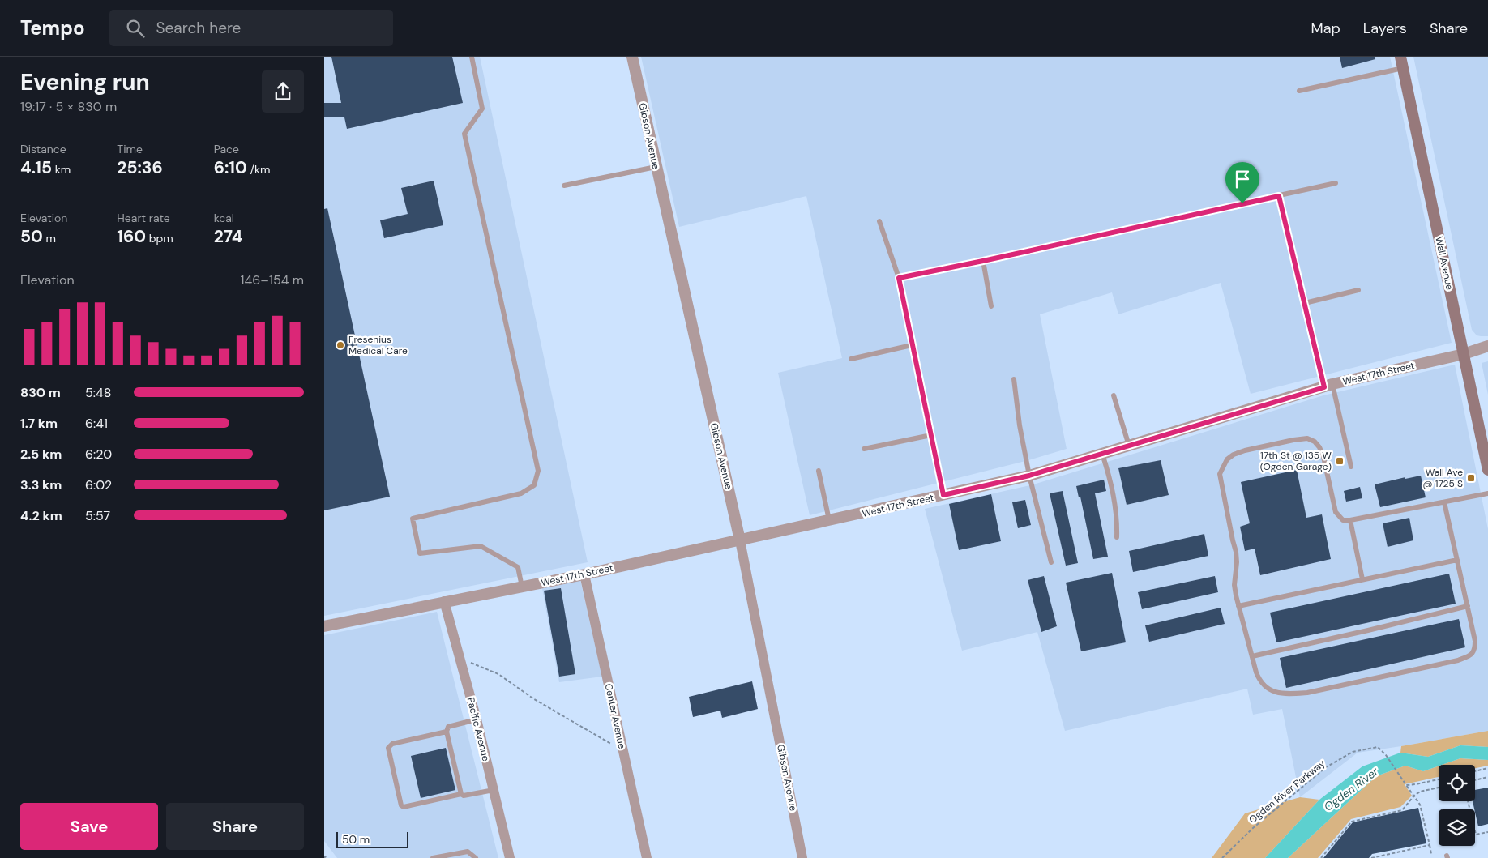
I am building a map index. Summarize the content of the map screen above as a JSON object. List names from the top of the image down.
{
  "streets": {
    "main road": ["Wall Avenue"],
    "street": [
      "Gibson Avenue",
      "West 17th Street",
      "Center Avenue",
      "Pacific Avenue"
    ],
    "path": ["Ogden River Parkway"]
  },
  "crossings": [
    ["Gibson Avenue", "West 17th Street"],
    ["Wall Avenue", "West 17th Street"],
    ["West 17th Street", "Center Avenue"],
    ["West 17th Street", "Pacific Avenue"]
  ],
  "water": ["Ogden River"],
  "places": {
    "other": ["Fresenius Medical Care"],
    "transit": ["17th St @ 135 W (Ogden Garage)", "Wall Ave @ 1725 S"]
  },
  "scale_bar": "50 m",
  "page": {
    "header": "Tempo",
    "search": "Search here",
    "nav": ["Map", "Layers", "Share"],
    "heading": ["Evening run", "19:17 · 5 × 830 m"],
    "stats": [
      ["Distance", "4.15 km"],
      ["Time", "25:36"],
      ["Pace", "6:10 /km"],
      ["Elevation", "50 m"],
      ["Heart rate", "160 bpm"],
      ["kcal", "274"]
    ],
    "chart": ["Elevation", "146–154 m"],
    "list": [
      {
        "name": "830 m",
        "note": "5:48"
      },
      {
        "name": "1.7 km",
        "note": "6:41"
      },
      {
        "name": "2.5 km",
        "note": "6:20"
      },
      {
        "name": "3.3 km",
        "note": "6:02"
      },
      {
        "name": "4.2 km",
        "note": "5:57"
      }
    ],
    "buttons": ["Save", "Share"],
    "scale": "50 m"
  }
}
